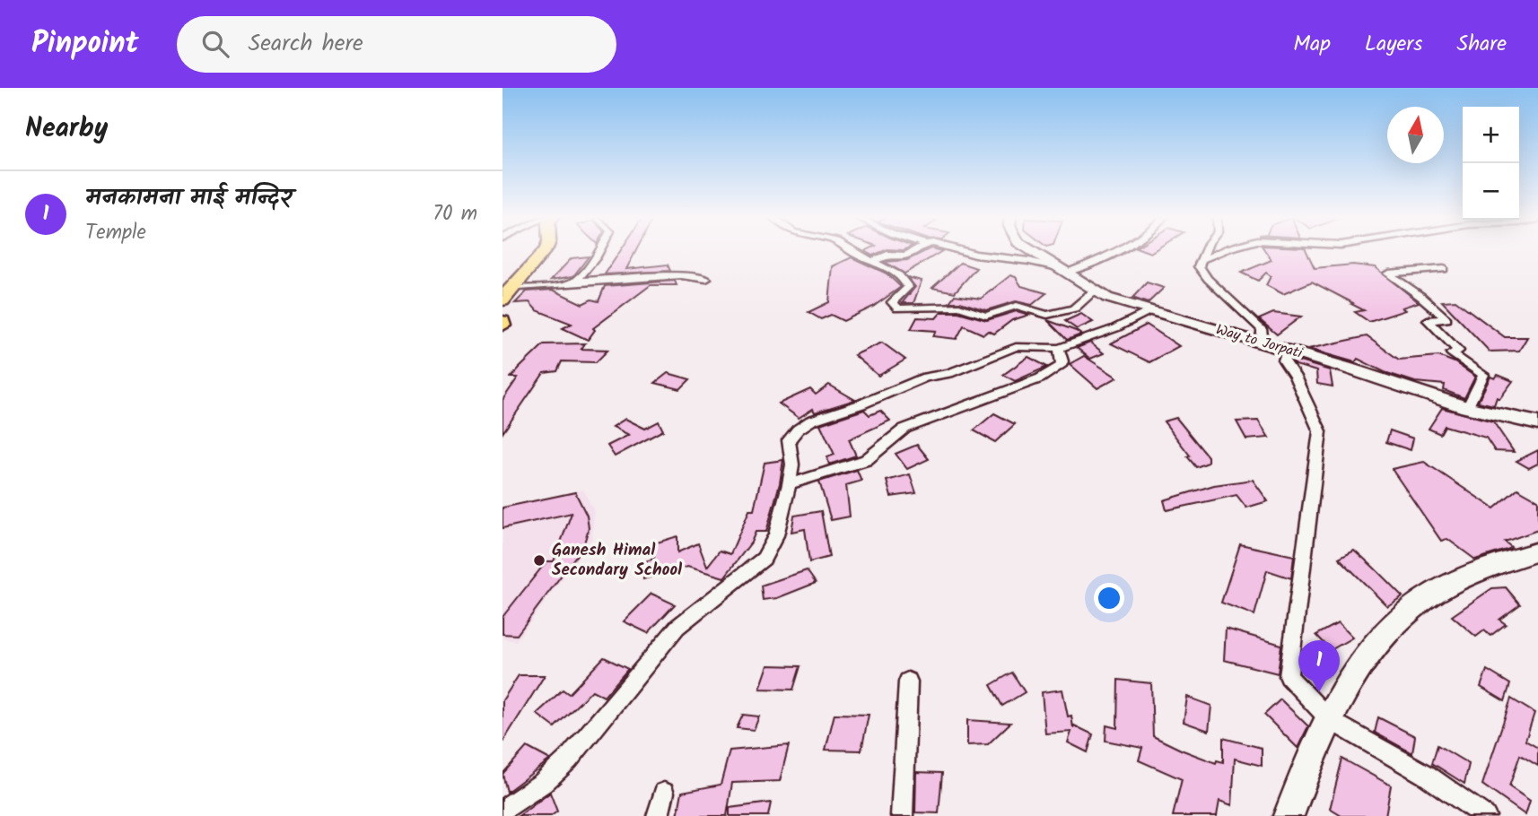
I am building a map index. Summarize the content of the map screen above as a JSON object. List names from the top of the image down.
{
  "streets": {
    "street": ["Way to Jorpati"]
  },
  "places": ["Ganesh Himal Secondary School"],
  "north": "top",
  "page": {
    "header": "Pinpoint",
    "search": "Search here",
    "nav": ["Map", "Layers", "Share"],
    "heading": "Nearby",
    "map_buttons": ["+", "−"],
    "list": [
      {
        "mark": "1",
        "name": "मनकामना माई मन्दिर",
        "note": "Temple",
        "value": "70 m"
      }
    ],
    "pins": "1"
  }
}
